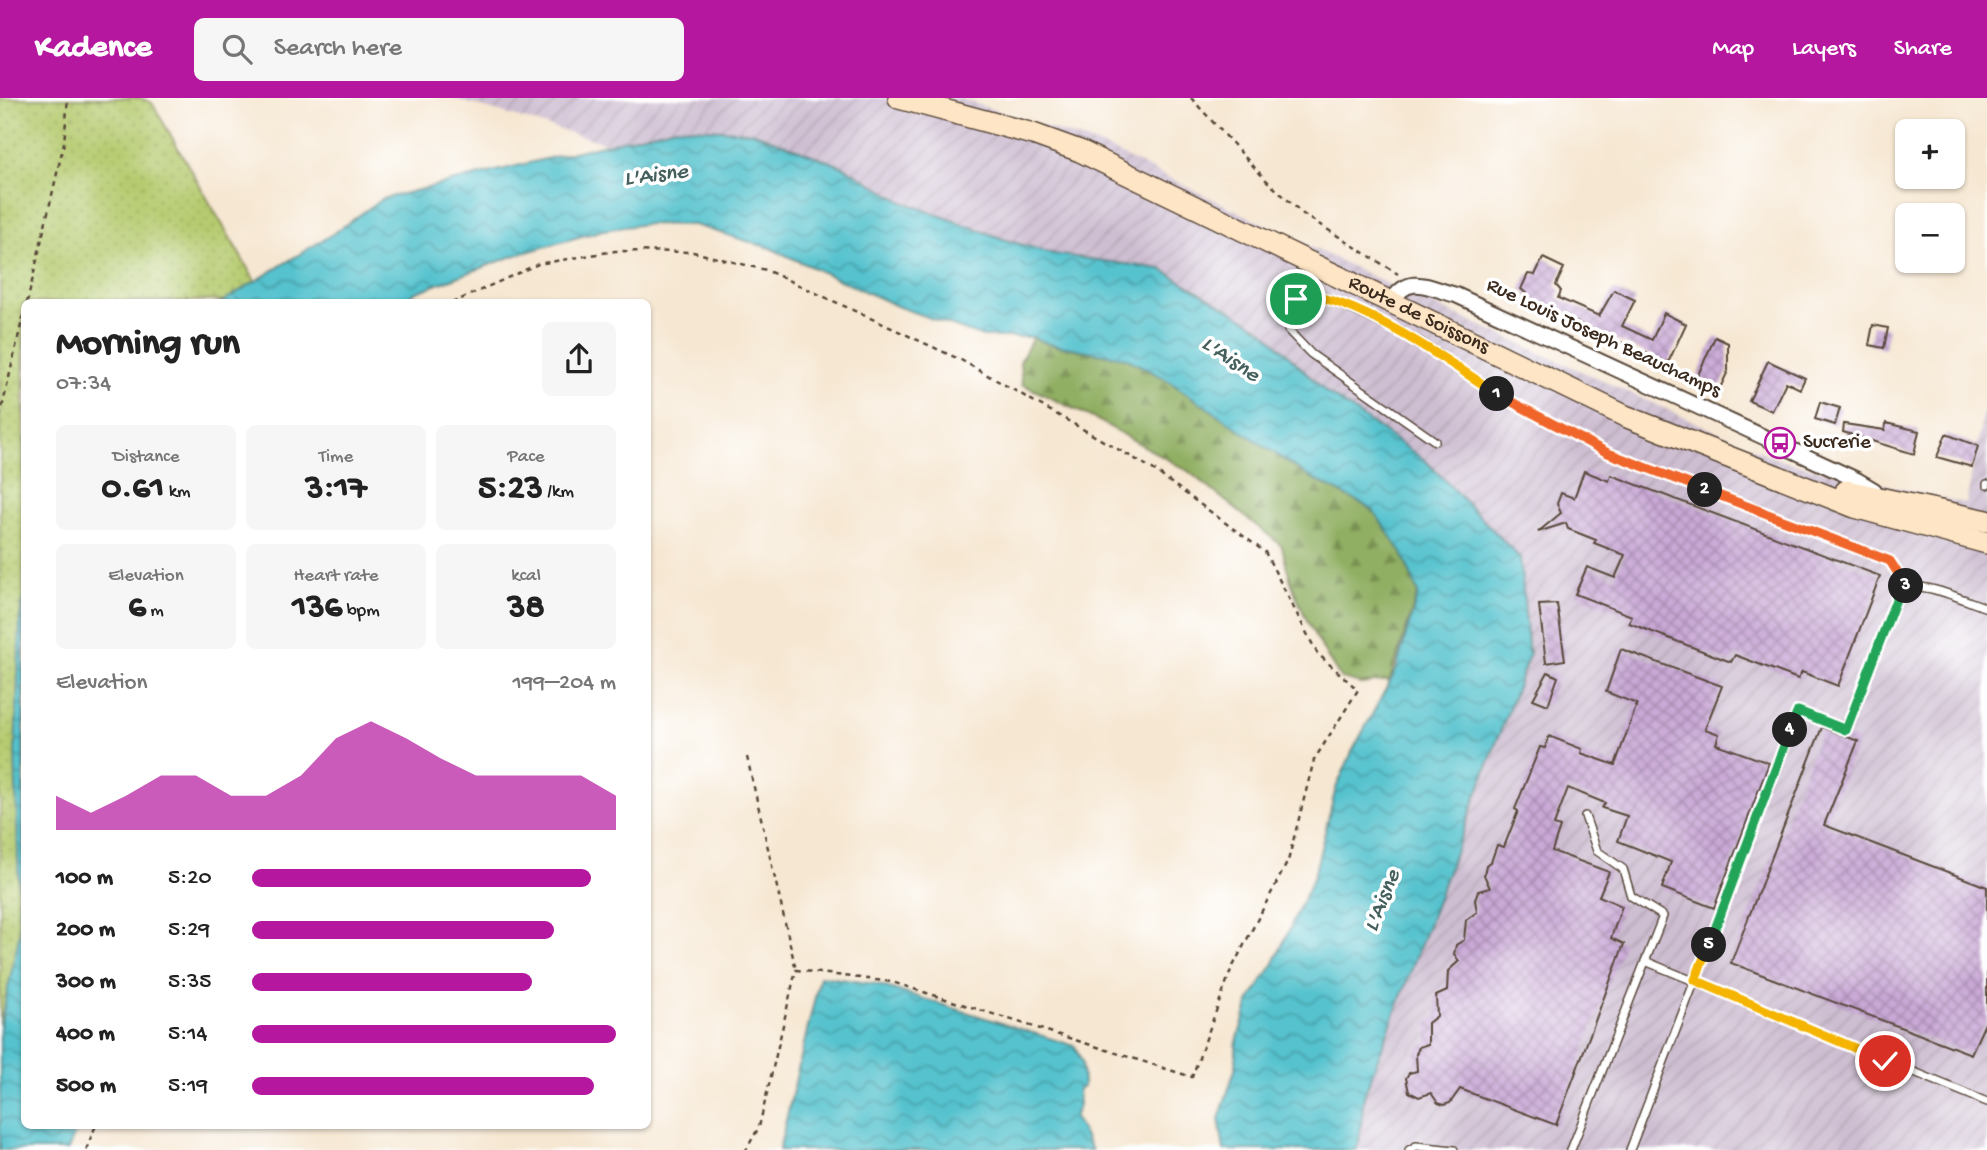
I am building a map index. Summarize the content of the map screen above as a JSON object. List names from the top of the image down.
{
  "streets": {
    "main road": ["Route de Soissons"],
    "street": ["Rue Louis Joseph Beauchamps"]
  },
  "crossings": [
    ["Route de Soissons", "Rue Louis Joseph Beauchamps"]
  ],
  "water": ["L'Aisne"],
  "places": {
    "bus stop": ["Sucrerie"]
  },
  "page": {
    "header": "Kadence",
    "search": "Search here",
    "nav": ["Map", "Layers", "Share"],
    "map_buttons": ["+", "−"],
    "heading": ["Morning run", "07:34"],
    "pins": [
      "1",
      "2",
      "3",
      "4",
      "5"
    ],
    "stats": [
      ["Distance", "0.61 km"],
      ["Time", "3:17"],
      ["Pace", "5:23 /km"],
      ["Elevation", "6 m"],
      ["Heart rate", "136 bpm"],
      ["kcal", "38"]
    ],
    "chart": ["Elevation", "199–204 m"],
    "list": [
      {
        "name": "100 m",
        "note": "5:20"
      },
      {
        "name": "200 m",
        "note": "5:29"
      },
      {
        "name": "300 m",
        "note": "5:35"
      },
      {
        "name": "400 m",
        "note": "5:14"
      },
      {
        "name": "500 m",
        "note": "5:19"
      }
    ]
  }
}
